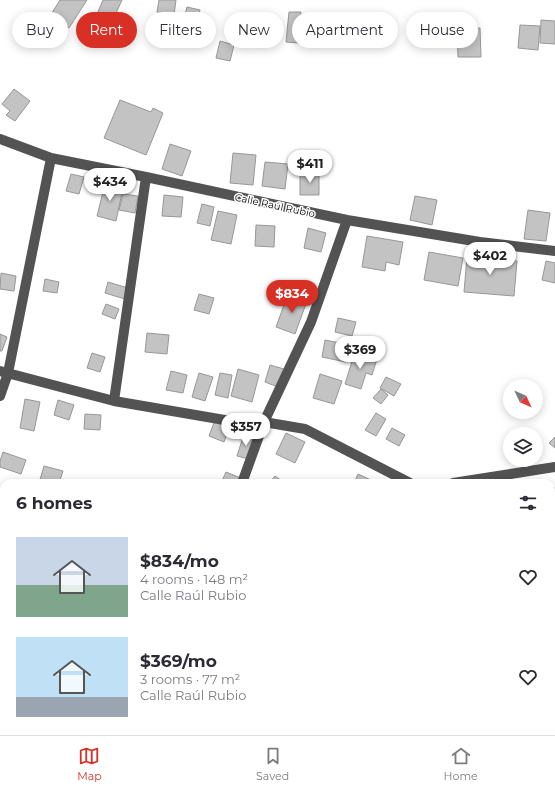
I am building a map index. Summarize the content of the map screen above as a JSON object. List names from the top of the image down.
{
  "streets": {
    "street": ["Calle Raúl Rubio"]
  },
  "north": "bottom right",
  "page": {
    "chip": [
      "Buy",
      "Rent",
      "Filters",
      "New",
      "Apartment",
      "House"
    ],
    "price": [
      "$411",
      "$434",
      "$402",
      "$834",
      "$369",
      "$357"
    ],
    "heading": "6 homes",
    "list": [
      {
        "name": "$834/mo",
        "note": "4 rooms · 148 m² · Calle Raúl Rubio"
      },
      {
        "name": "$369/mo",
        "note": "3 rooms · 77 m² · Calle Raúl Rubio"
      }
    ],
    "tabs": ["Map", "Saved", "Home"]
  }
}
